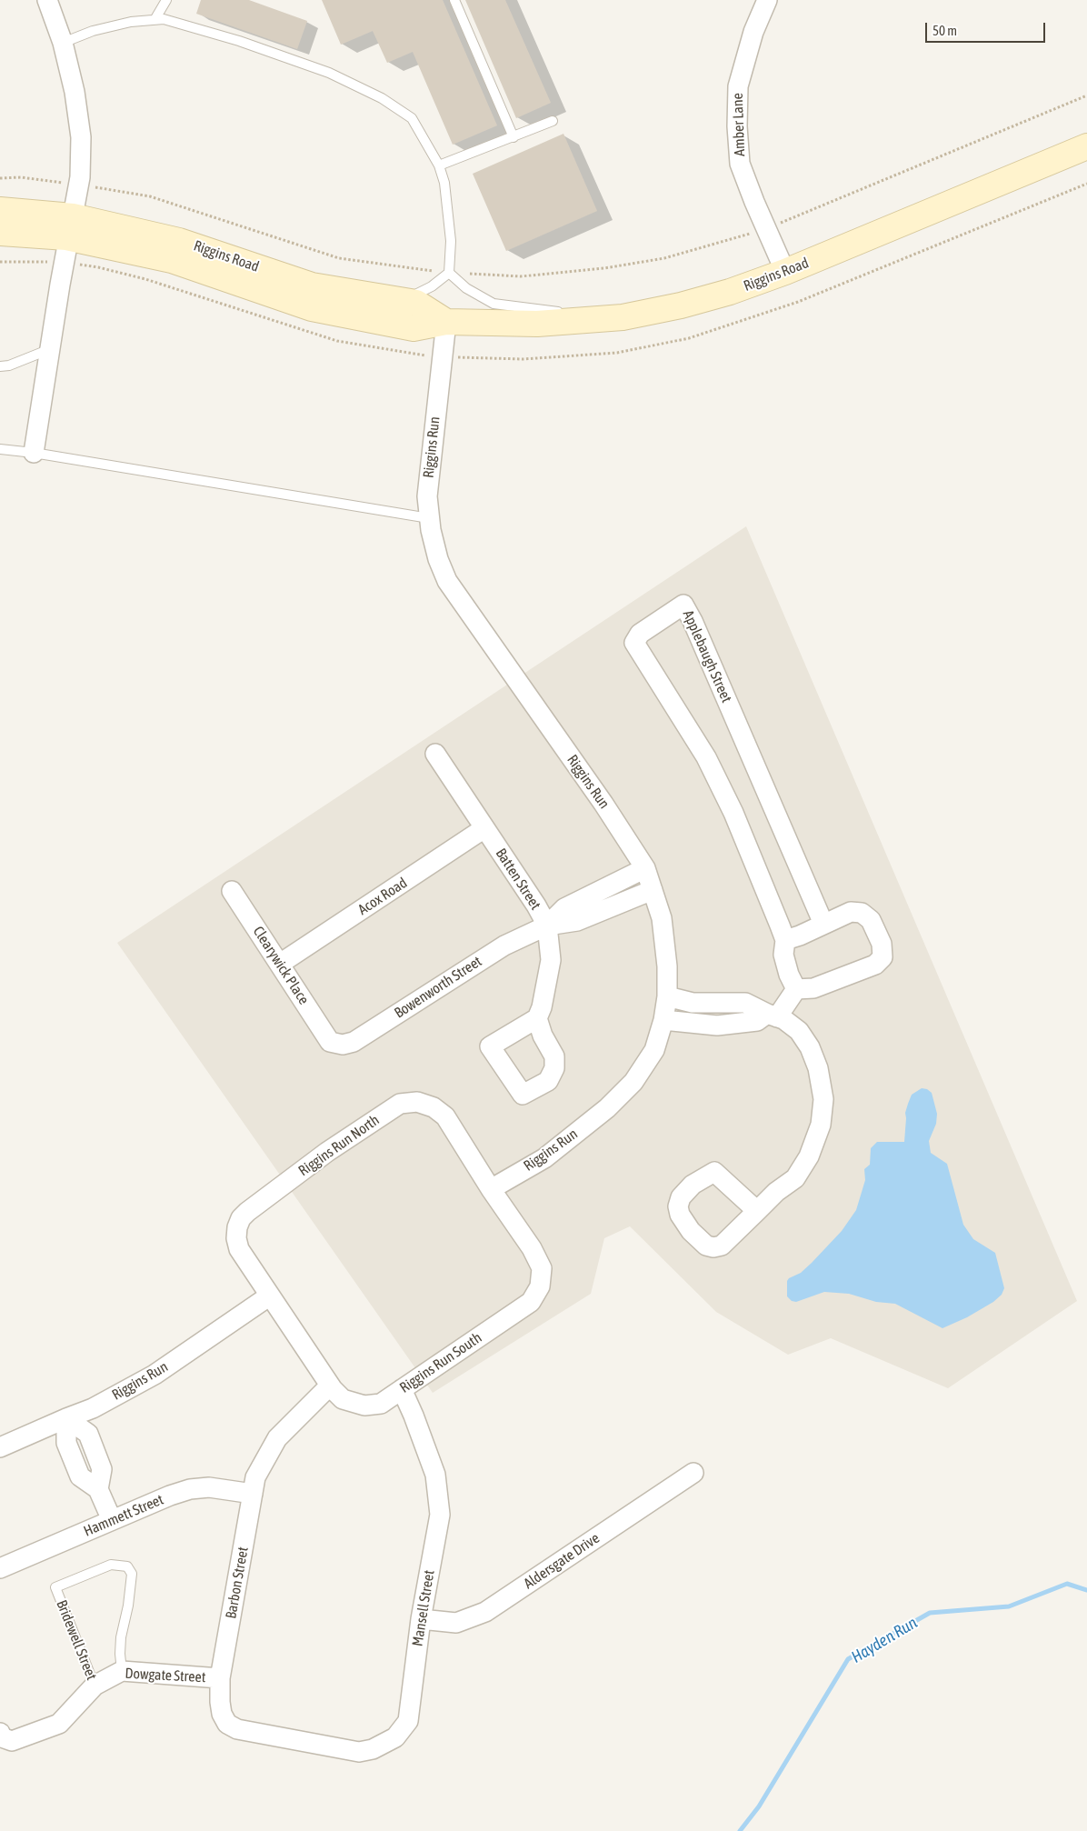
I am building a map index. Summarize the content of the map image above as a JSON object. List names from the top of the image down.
{
  "streets": {
    "main road": ["Riggins Road"],
    "street": [
      "Amber Lane",
      "Riggins Run",
      "Applebaugh Street",
      "Batten Street",
      "Acox Road",
      "Clearywick Place",
      "Bowenworth Street",
      "Riggins Run North",
      "Riggins Run South",
      "Hammett Street",
      "Aldersgate Drive",
      "Barbon Street",
      "Mansell Street",
      "Dowgate Street"
    ],
    "lane": ["Bridewell Street"]
  },
  "crossings": [
    ["Amber Lane", "Riggins Road"],
    ["Riggins Road", "Riggins Run"],
    ["Riggins Run", "Bowenworth Street"],
    ["Riggins Run", "Riggins Run North"],
    ["Riggins Run", "Riggins Run South"],
    ["Batten Street", "Acox Road"],
    ["Batten Street", "Bowenworth Street"],
    ["Acox Road", "Clearywick Place"],
    ["Clearywick Place", "Bowenworth Street"],
    ["Riggins Run North", "Riggins Run South"],
    ["Riggins Run South", "Barbon Street"],
    ["Riggins Run South", "Mansell Street"],
    ["Hammett Street", "Barbon Street"],
    ["Aldersgate Drive", "Mansell Street"],
    ["Barbon Street", "Mansell Street"],
    ["Barbon Street", "Dowgate Street"],
    ["Bridewell Street", "Dowgate Street"]
  ],
  "water": ["Hayden Run"],
  "scale_bar": "50 m"
}
